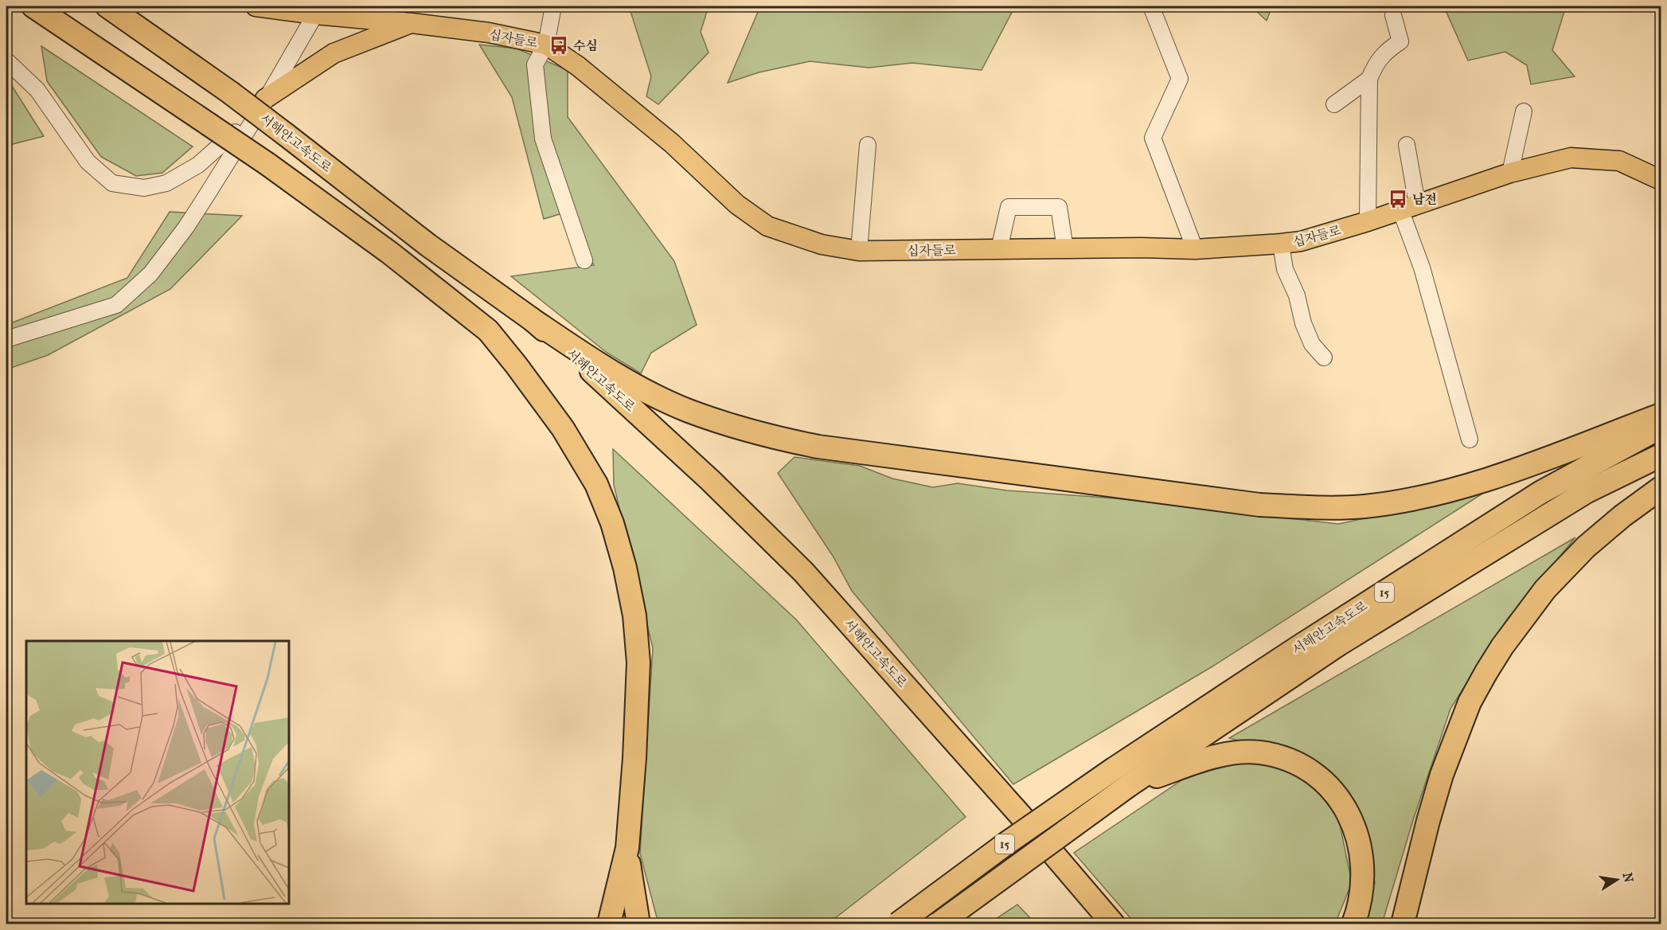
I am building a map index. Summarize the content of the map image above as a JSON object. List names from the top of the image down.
{
  "streets": {
    "highway": ["서해안고속도로", "15"],
    "main road": ["십자들로"]
  },
  "places": {
    "bus stop": ["수심", "남전"]
  },
  "north": "right"
}
